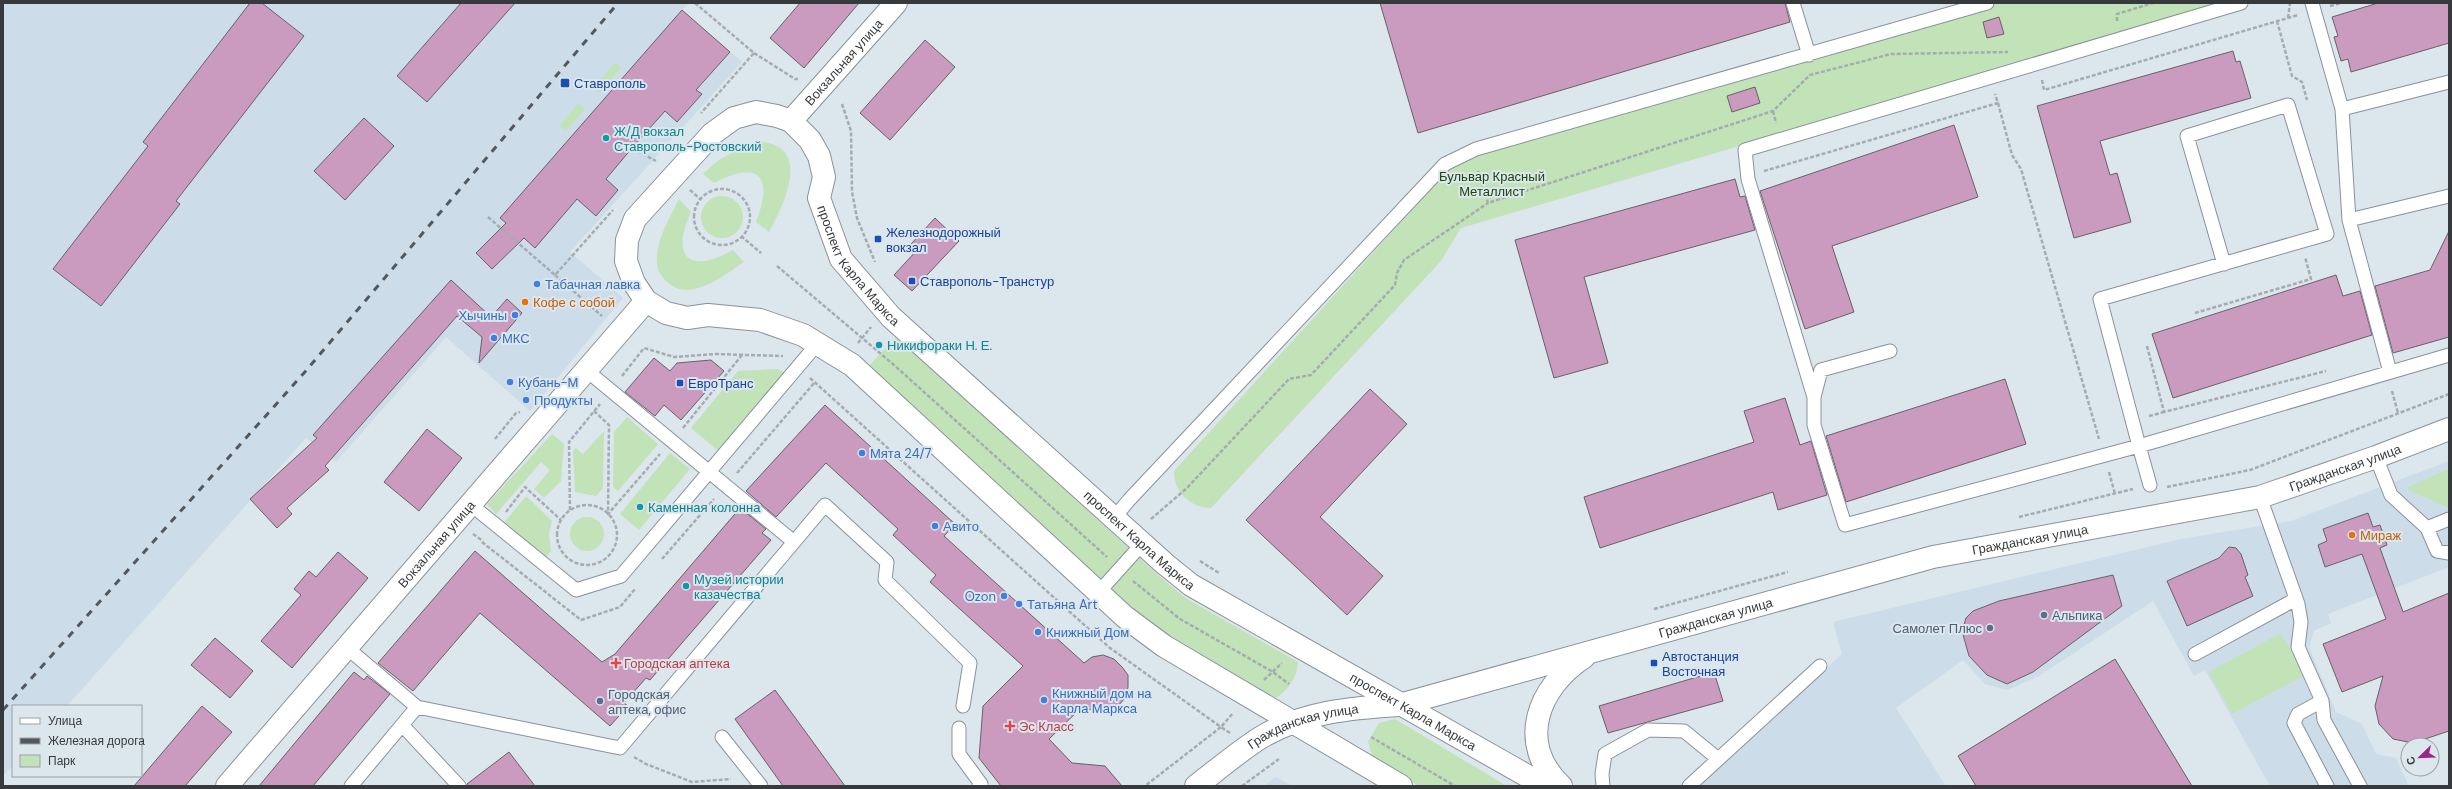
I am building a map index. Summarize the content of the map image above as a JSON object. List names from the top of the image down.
{
  "streets": {
    "main road": ["Вокзальная улица", "проспект Карла Маркса", "Гражданская улица"]
  },
  "crossings": [
    ["Вокзальная улица", "проспект Карла Маркса"],
    ["проспект Карла Маркса", "Гражданская улица"]
  ],
  "parks": ["Бульвар Красный Металлист"],
  "places": {
    "transit": [
      "Ставрополь",
      "Железнодорожный вокзал",
      "Ставрополь-Транстур",
      "ЕвроТранс",
      "Автостанция Восточная"
    ],
    "other": [
      "Ж/Д вокзал Ставрополь-Ростовский",
      "Табачная лавка",
      "Кофе с собой",
      "Хычины",
      "МКС",
      "Никифораки Н. Е.",
      "Кубань-М",
      "Продукты",
      "Мята 24/7",
      "Каменная колонна",
      "Авито",
      "Мираж",
      "Музей истории казачества",
      "Ozon",
      "Татьяна Art",
      "Альпика",
      "Самолет Плюс",
      "Книжный Дом",
      "Книжный дом на Карла Маркса",
      "Городская аптека, офис"
    ],
    "health": ["Городская аптека", "Эс Класс"]
  },
  "legend": ["Улица", "Железная дорога", "Парк"],
  "north": "bottom left"
}
